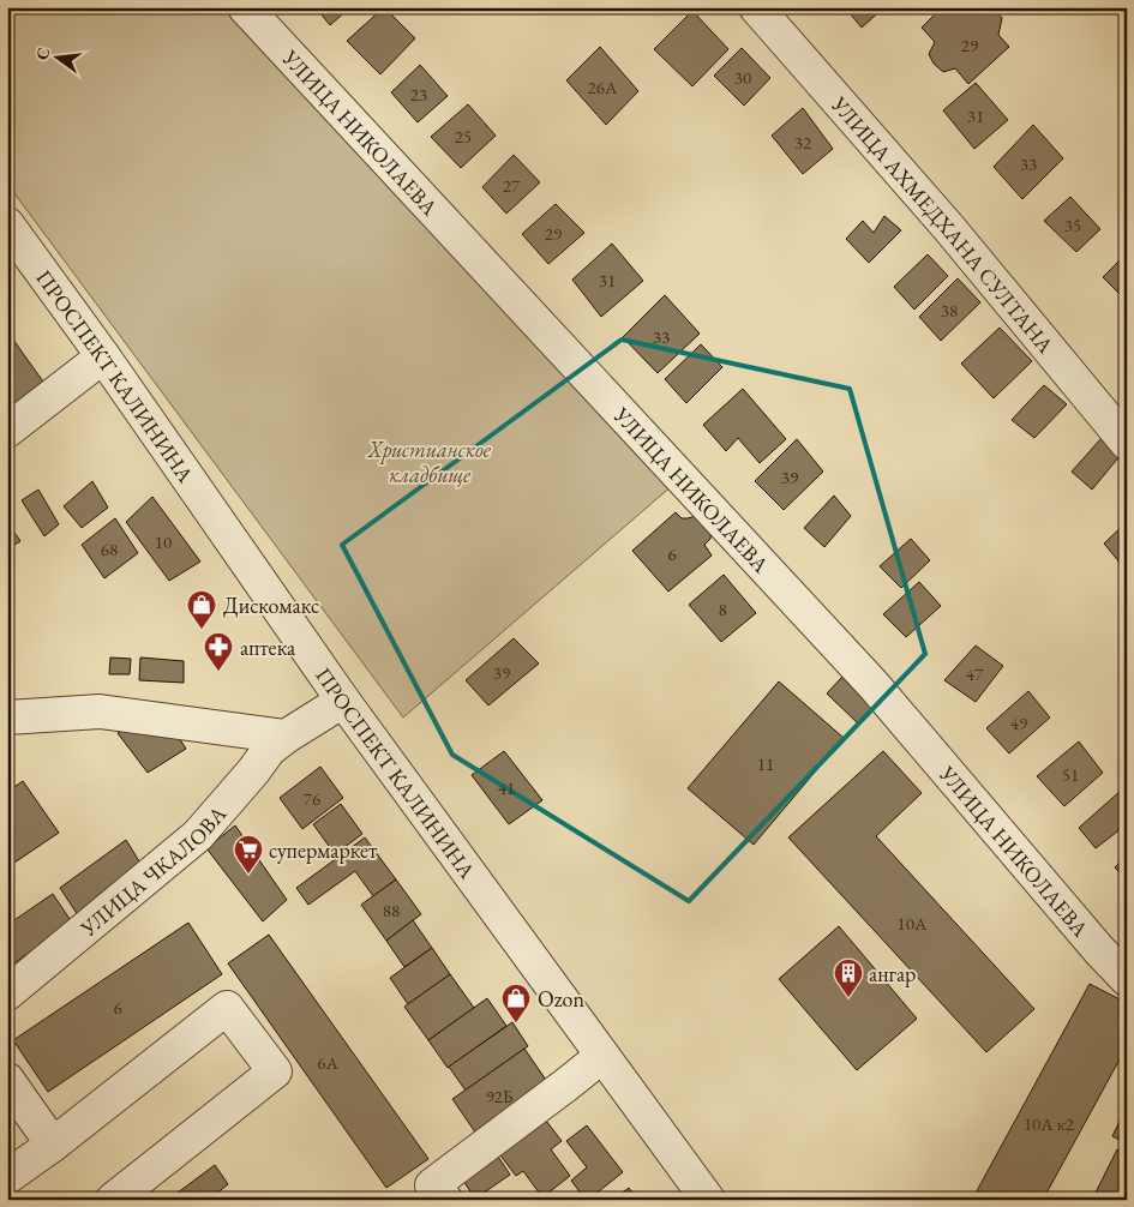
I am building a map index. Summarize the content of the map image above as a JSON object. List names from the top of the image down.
{
  "streets": {
    "street": [
      "УЛИЦА НИКОЛАЕВА",
      "УЛИЦА АХМЕДХАНА СУЛТАНА",
      "ПРОСПЕКТ КАЛИНИНА",
      "УЛИЦА ЧКАЛОВА"
    ]
  },
  "crossings": [
    ["ПРОСПЕКТ КАЛИНИНА", "УЛИЦА ЧКАЛОВА"]
  ],
  "parks": ["Христианское кладбище"],
  "places": {
    "shop": ["Дискомакс", "Ozon"],
    "pharmacy": ["аптека"],
    "supermarket": ["супермаркет"],
    "building": ["ангар"]
  },
  "house_numbers": [
    "29",
    "30",
    "26А",
    "23",
    "31",
    "25",
    "32",
    "33",
    "27",
    "35",
    "29",
    "31",
    "38",
    "33",
    "39",
    "10",
    "68",
    "6",
    "8",
    "39",
    "47",
    "49",
    "11",
    "51",
    "41",
    "76",
    "88",
    "10А",
    "6",
    "6А",
    "92Б",
    "10А к2"
  ],
  "north": "left"
}
